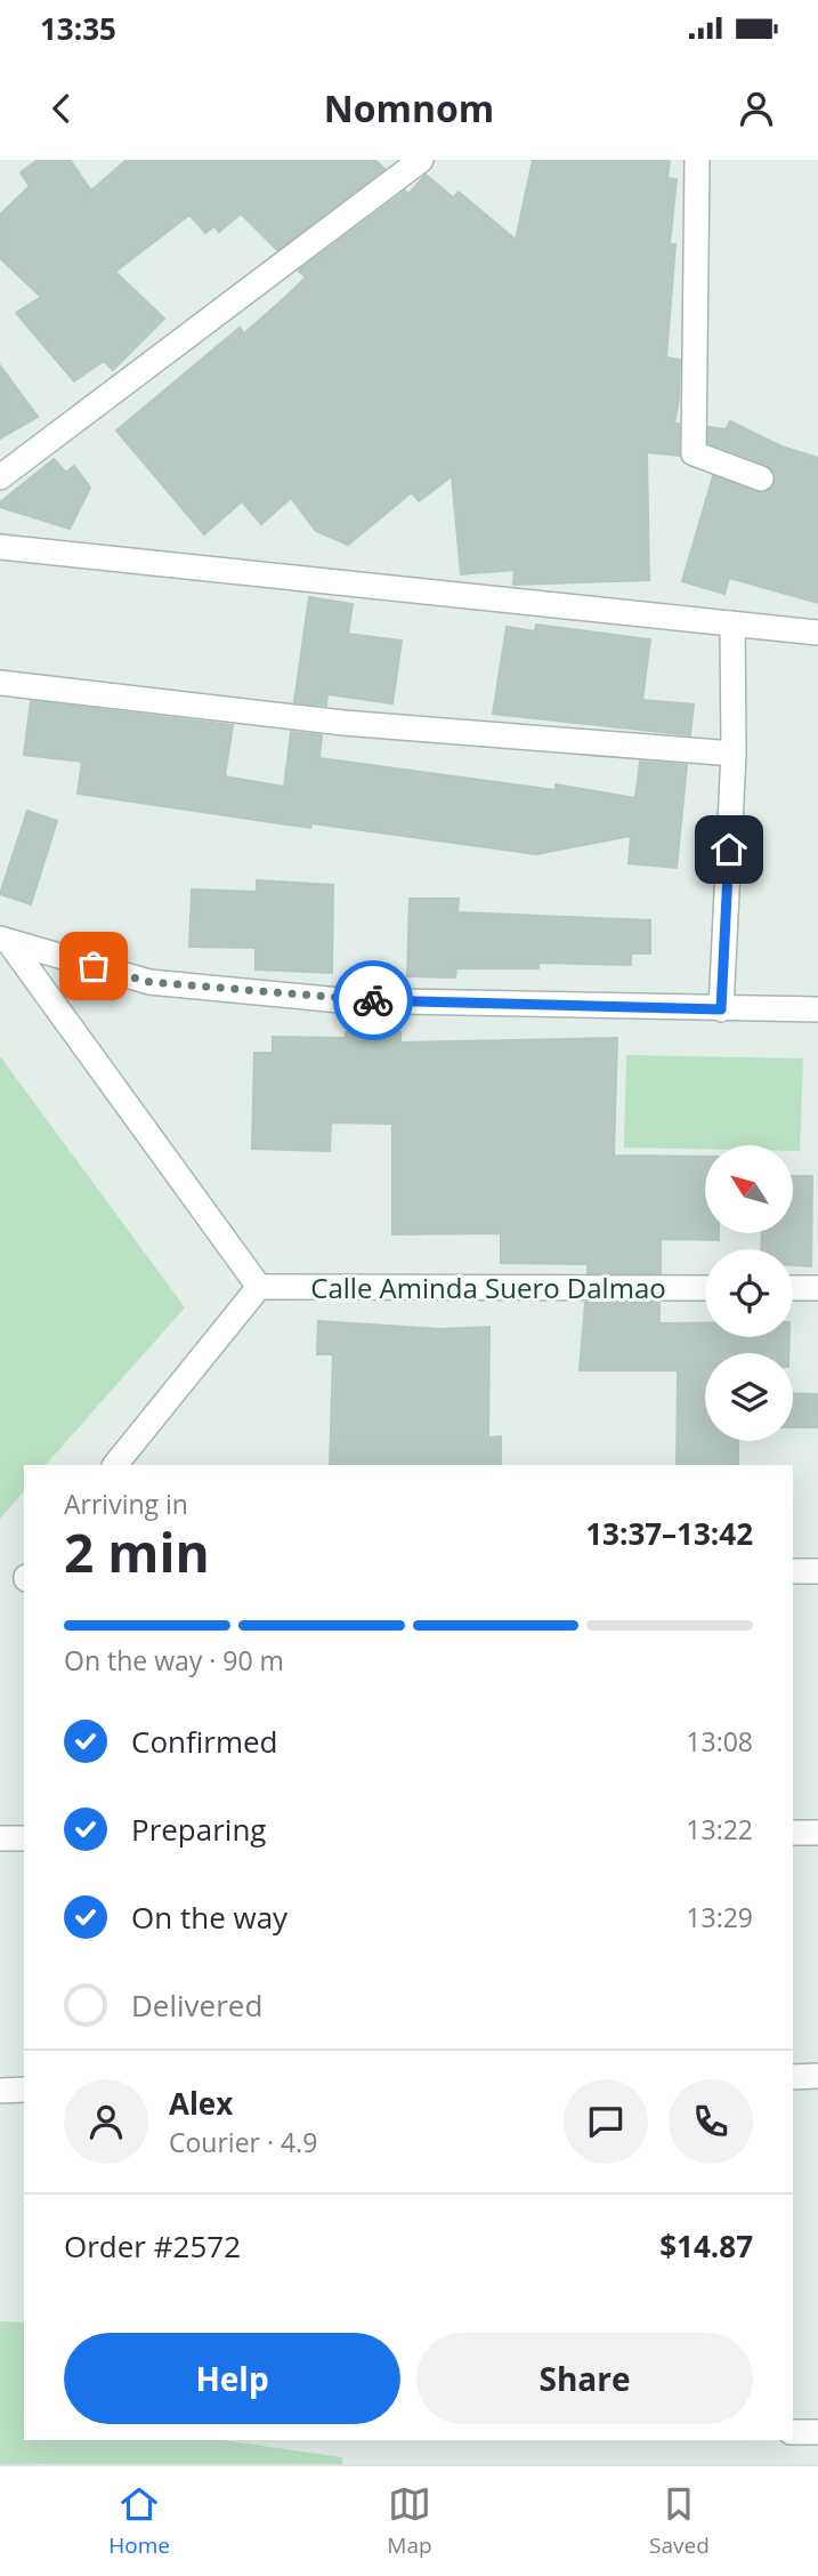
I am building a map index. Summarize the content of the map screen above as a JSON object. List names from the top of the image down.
{
  "streets": {
    "street": ["Calle Aminda Suero Dalmao"]
  },
  "north": "top left",
  "page": {
    "status": "13:35",
    "header": "Nomnom",
    "heading": ["2 min", "Arriving in", "13:37–13:42"],
    "panel": [
      "Alex",
      "Courier · 4.9",
      "Order #2572",
      "$14.87"
    ],
    "bar": "On the way · 90 m",
    "list": [
      ["Confirmed", "13:08"],
      ["Preparing", "13:22"],
      ["On the way", "13:29"],
      "Delivered"
    ],
    "buttons": ["Help", "Share"],
    "tabs": ["Home", "Map", "Saved"]
  }
}
